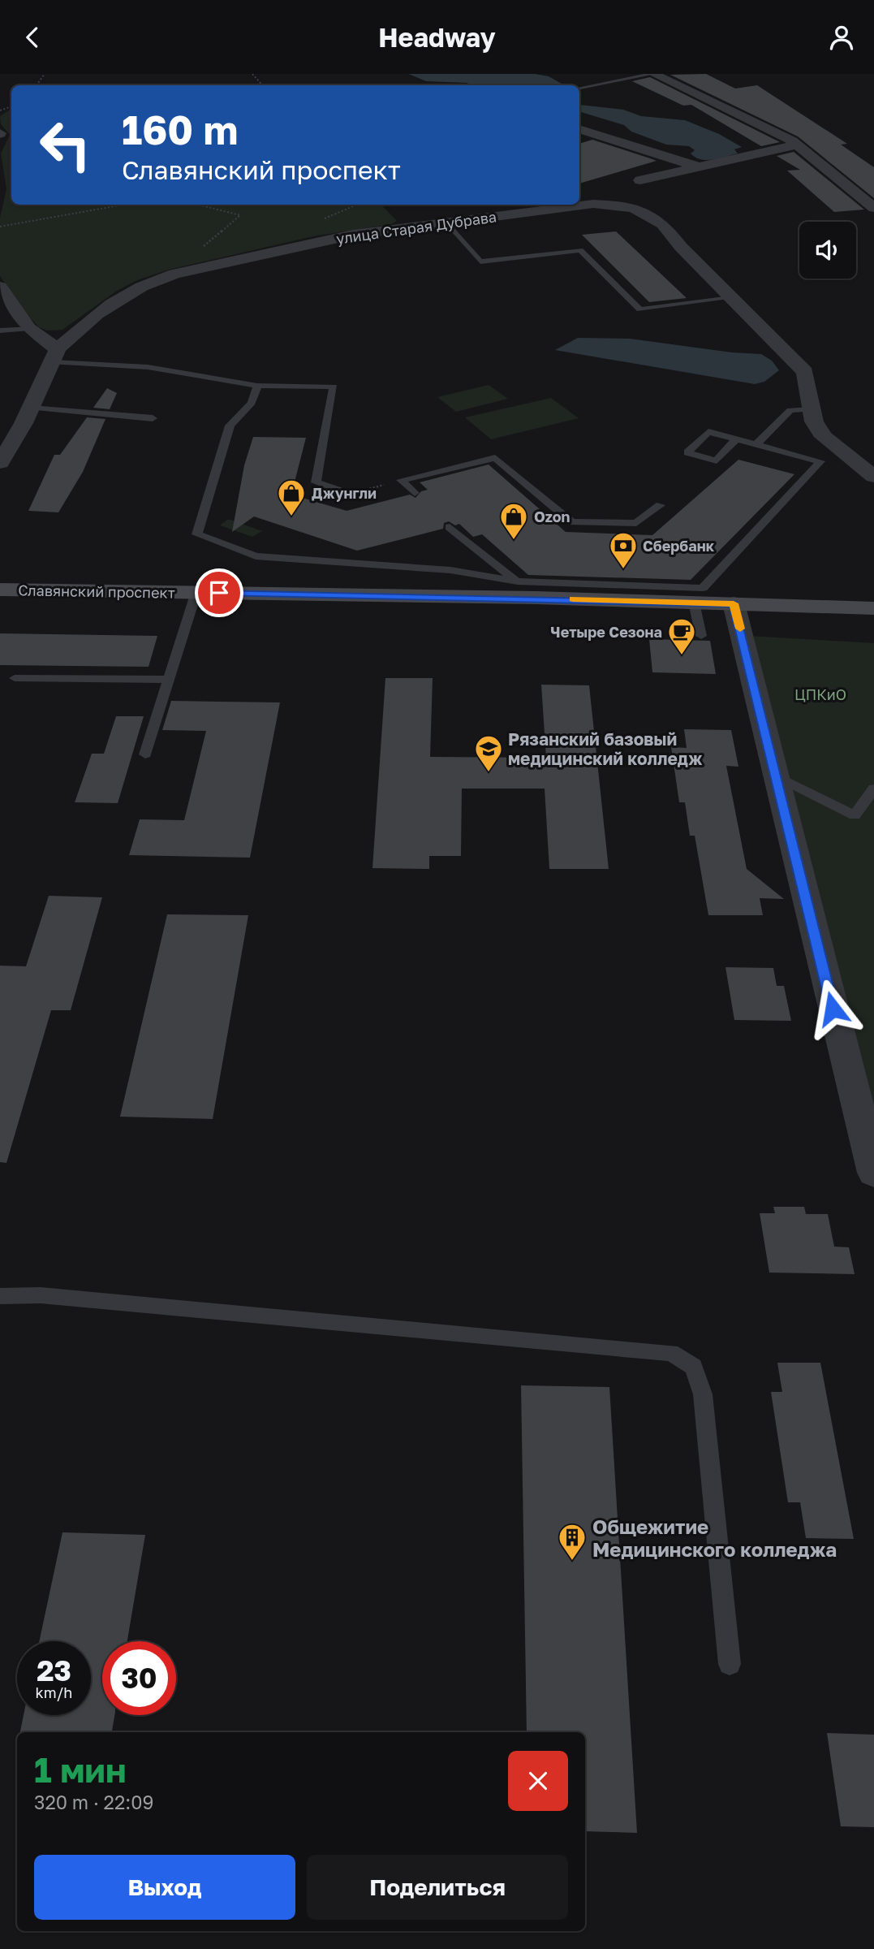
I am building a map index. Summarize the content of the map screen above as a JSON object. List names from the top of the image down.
{
  "streets": {
    "street": ["улица Старая Дубрава", "Славянский проспект"]
  },
  "parks": ["ЦПКиО"],
  "places": {
    "shop": ["Джунгли", "Ozon"],
    "bank": ["Сбербанк"],
    "cafe": ["Четыре Сезона"],
    "school or university": ["Рязанский базовый медицинский колледж"],
    "building": ["Общежитие Медицинского колледжа"]
  },
  "page": {
    "header": "Headway",
    "turn": ["160 m", "Славянский проспект"],
    "speed": "23 km/h",
    "limit": "30",
    "heading": ["1 мин", "320 m · 22:09"],
    "buttons": ["Выход", "Поделиться"]
  }
}
